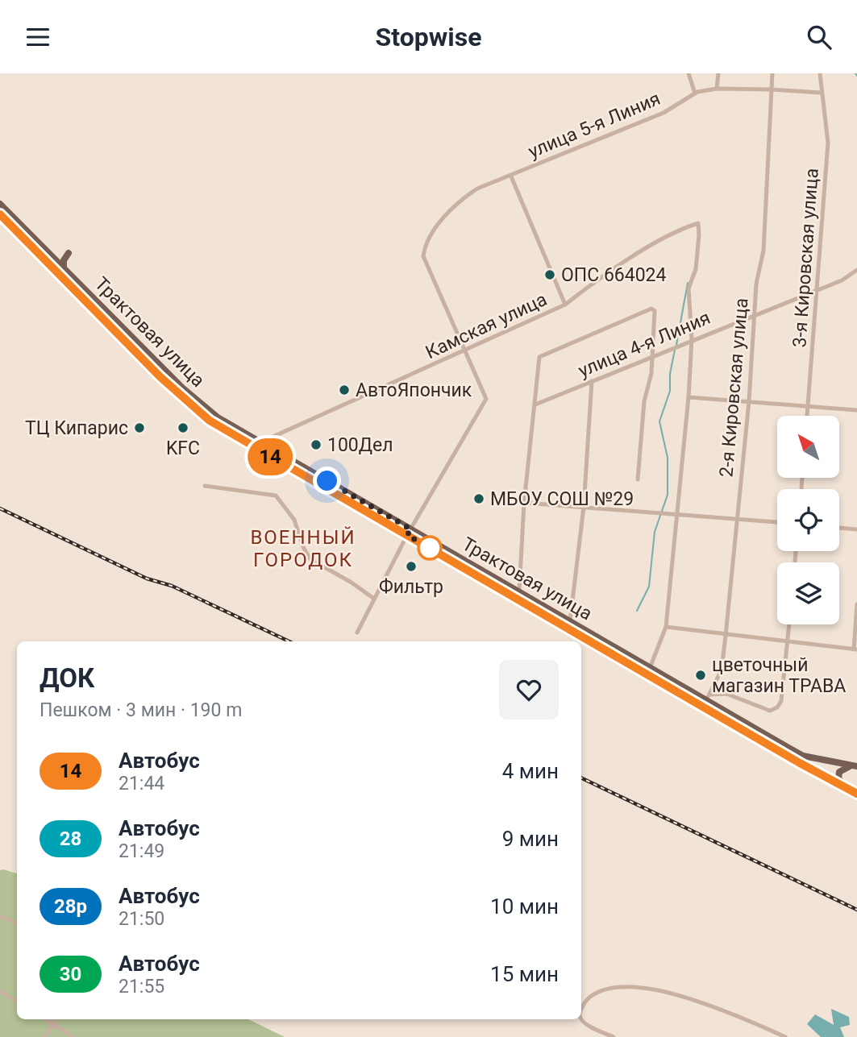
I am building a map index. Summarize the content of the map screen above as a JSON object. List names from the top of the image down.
{
  "streets": {
    "main road": ["Трактовая улица"],
    "street": [
      "улица 5-я Линия",
      "3-я Кировская улица",
      "Камская улица",
      "улица 4-я Линия",
      "2-я Кировская улица"
    ]
  },
  "crossings": [
    ["улица 5-я Линия", "3-я Кировская улица"],
    ["улица 5-я Линия", "Камская улица"],
    ["улица 5-я Линия", "2-я Кировская улица"],
    ["3-я Кировская улица", "улица 4-я Линия"],
    ["Камская улица", "Трактовая улица"],
    ["Камская улица", "улица 4-я Линия"],
    ["Трактовая улица", "2-я Кировская улица"],
    ["улица 4-я Линия", "2-я Кировская улица"]
  ],
  "districts": ["ВОЕННЫЙ ГОРОДОК"],
  "places": [
    "ОПС 664024",
    "АвтоЯпончик",
    "ТЦ Кипарис",
    "KFC",
    "100Дел",
    "МБОУ СОШ №29",
    "Фильтр",
    "цветочный магазин ТРАВА"
  ],
  "lines": ["bus line 14"],
  "north": "top left",
  "page": {
    "header": "Stopwise",
    "on_map": "14",
    "heading": ["ДОК", "Пешком · 3 мин · 190 m"],
    "list": [
      {
        "mark": "14",
        "name": "Автобус",
        "note": "21:44",
        "value": "4 мин"
      },
      {
        "mark": "28",
        "name": "Автобус",
        "note": "21:49",
        "value": "9 мин"
      },
      {
        "mark": "28р",
        "name": "Автобус",
        "note": "21:50",
        "value": "10 мин"
      },
      {
        "mark": "30",
        "name": "Автобус",
        "note": "21:55",
        "value": "15 мин"
      }
    ]
  }
}
